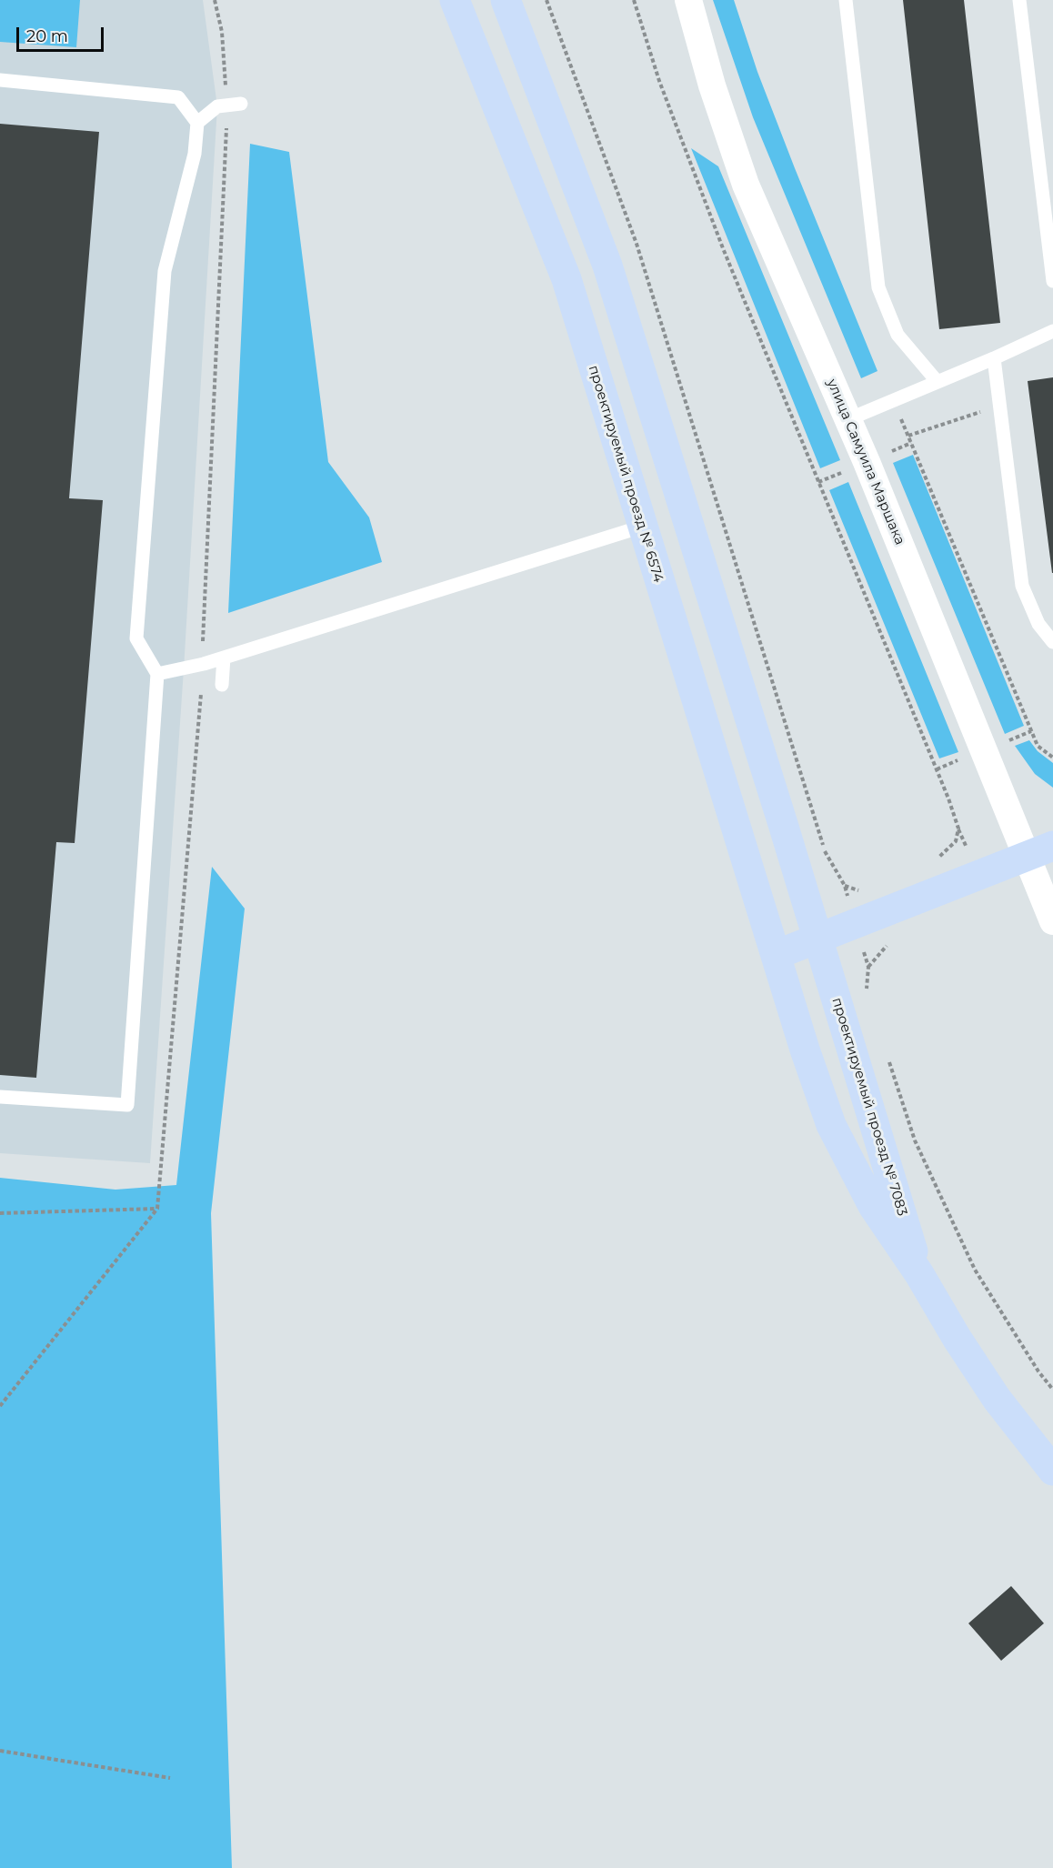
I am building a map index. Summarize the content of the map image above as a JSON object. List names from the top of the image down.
{
  "streets": {
    "main road": ["проектируемый проезд № 6574", "проектируемый проезд № 7083"],
    "street": ["улица Самуила Маршака"]
  },
  "crossings": [
    ["проектируемый проезд № 6574", "проектируемый проезд № 7083"]
  ],
  "scale_bar": "20 m"
}
